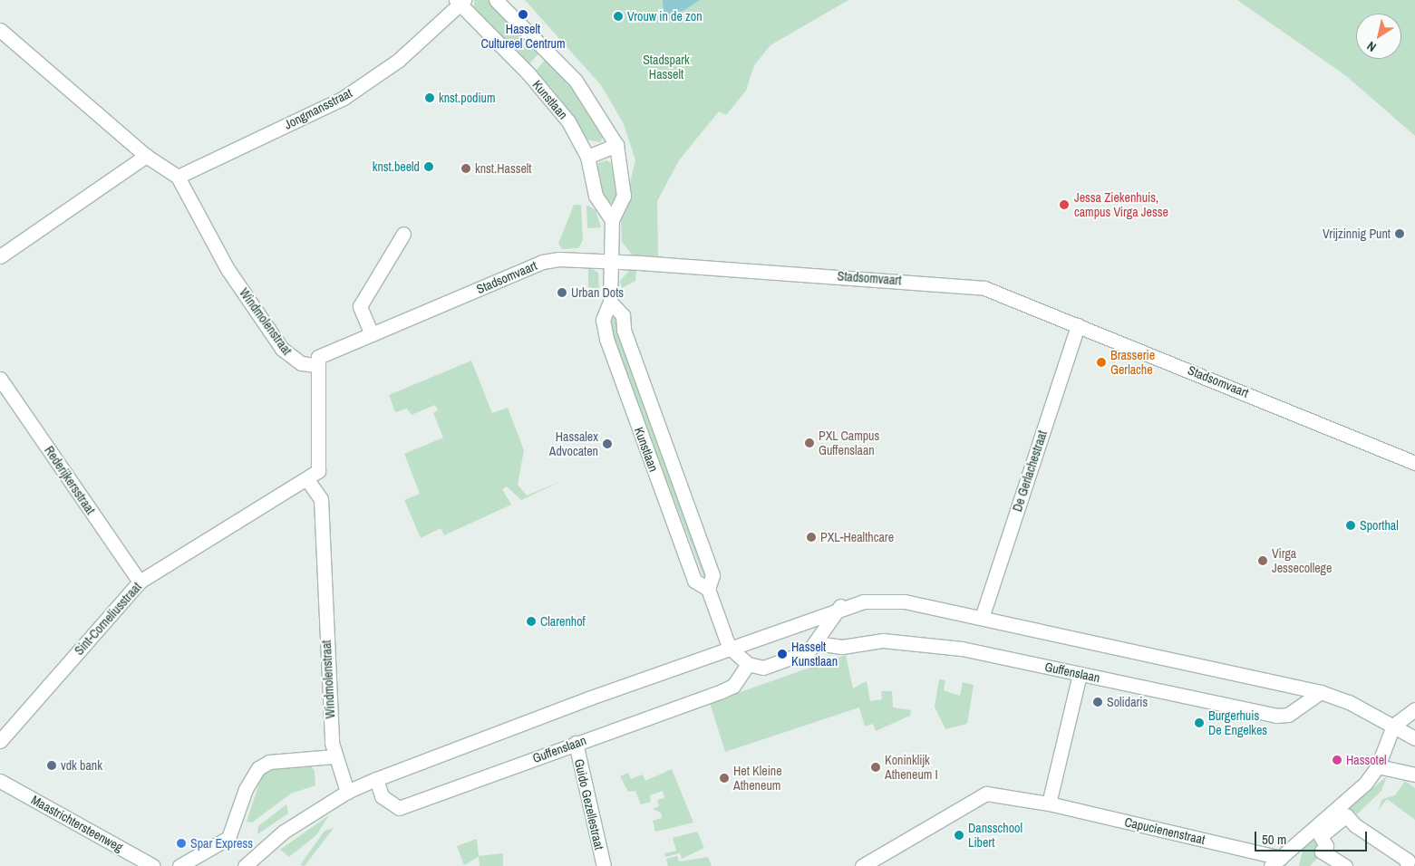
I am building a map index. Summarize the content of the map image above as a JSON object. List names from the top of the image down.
{
  "streets": {
    "street": [
      "Kunstlaan",
      "Jongmansstraat",
      "Stadsomvaart",
      "Windmolenstraat",
      "De Gerlachestraat",
      "Rederijkersstraat",
      "Sint-Corneliusstraat",
      "Guffenslaan",
      "Guido Gezellestraat",
      "Maastrichtersteenweg",
      "Capucienenstraat"
    ]
  },
  "crossings": [
    ["Kunstlaan", "Jongmansstraat"],
    ["Kunstlaan", "Stadsomvaart"],
    ["Jongmansstraat", "Windmolenstraat"],
    ["Stadsomvaart", "Windmolenstraat"],
    ["Stadsomvaart", "De Gerlachestraat"],
    ["Windmolenstraat", "Sint-Corneliusstraat"],
    ["Rederijkersstraat", "Sint-Corneliusstraat"],
    ["Guffenslaan", "Guido Gezellestraat"]
  ],
  "parks": ["Stadspark Hasselt"],
  "places": [
    "Hasselt Cultureel Centrum",
    "Vrouw in de zon",
    "knst.podium",
    "knst.beeld",
    "knst.Hasselt",
    "Jessa Ziekenhuis, campus Virga Jesse",
    "Vrijzinnig Punt",
    "Urban Dots",
    "Brasserie Gerlache",
    "PXL Campus Guffenslaan",
    "Hassalex Advocaten",
    "Sporthal",
    "PXL-Healthcare",
    "Virga Jessecollege",
    "Clarenhof",
    "Hasselt Kunstlaan",
    "Solidaris",
    "Burgerhuis De Engelkes",
    "Hassotel",
    "vdk bank",
    "Koninklijk Atheneum I",
    "Het Kleine Atheneum",
    "Dansschool Libert",
    "Spar Express"
  ],
  "scale_bar": "50 m",
  "north": "bottom left"
}
